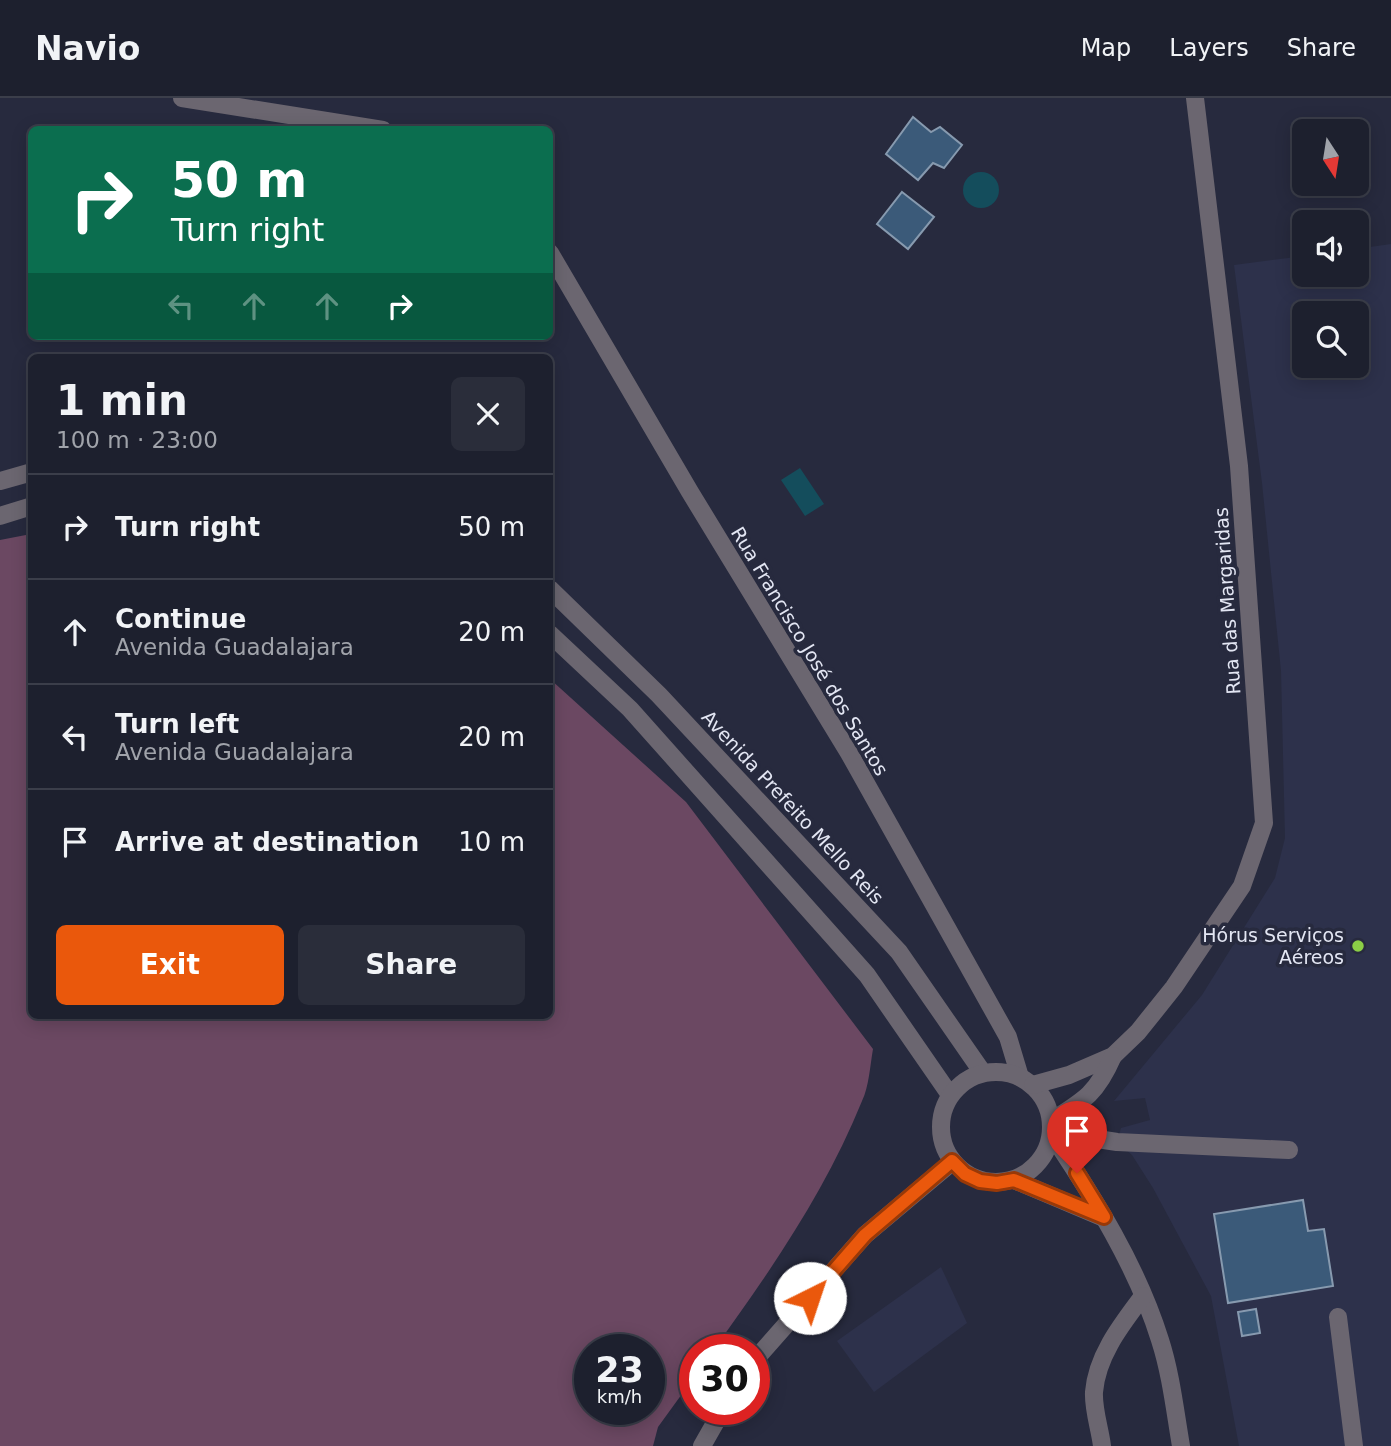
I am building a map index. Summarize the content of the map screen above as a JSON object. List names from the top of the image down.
{
  "streets": {
    "street": ["Rua das Margaridas", "Rua Francisco José dos Santos", "Avenida Prefeito Mello Reis"]
  },
  "crossings": [
    ["Rua das Margaridas", "Rua Francisco José dos Santos"],
    ["Rua das Margaridas", "Avenida Prefeito Mello Reis"],
    ["Rua Francisco José dos Santos", "Avenida Prefeito Mello Reis"]
  ],
  "places": ["Hórus Serviços Aéreos"],
  "north": "bottom",
  "page": {
    "header": "Navio",
    "nav": ["Map", "Layers", "Share"],
    "turn": ["50 m", "Turn right"],
    "heading": ["1 min", "100 m · 23:00"],
    "list": [
      {
        "name": "Turn right",
        "value": "50 m"
      },
      {
        "name": "Continue",
        "note": "Avenida Guadalajara",
        "value": "20 m"
      },
      {
        "name": "Turn left",
        "note": "Avenida Guadalajara",
        "value": "20 m"
      },
      {
        "name": "Arrive at destination",
        "value": "10 m"
      }
    ],
    "buttons": ["Exit", "Share"],
    "speed": "23 km/h",
    "limit": "30"
  }
}
